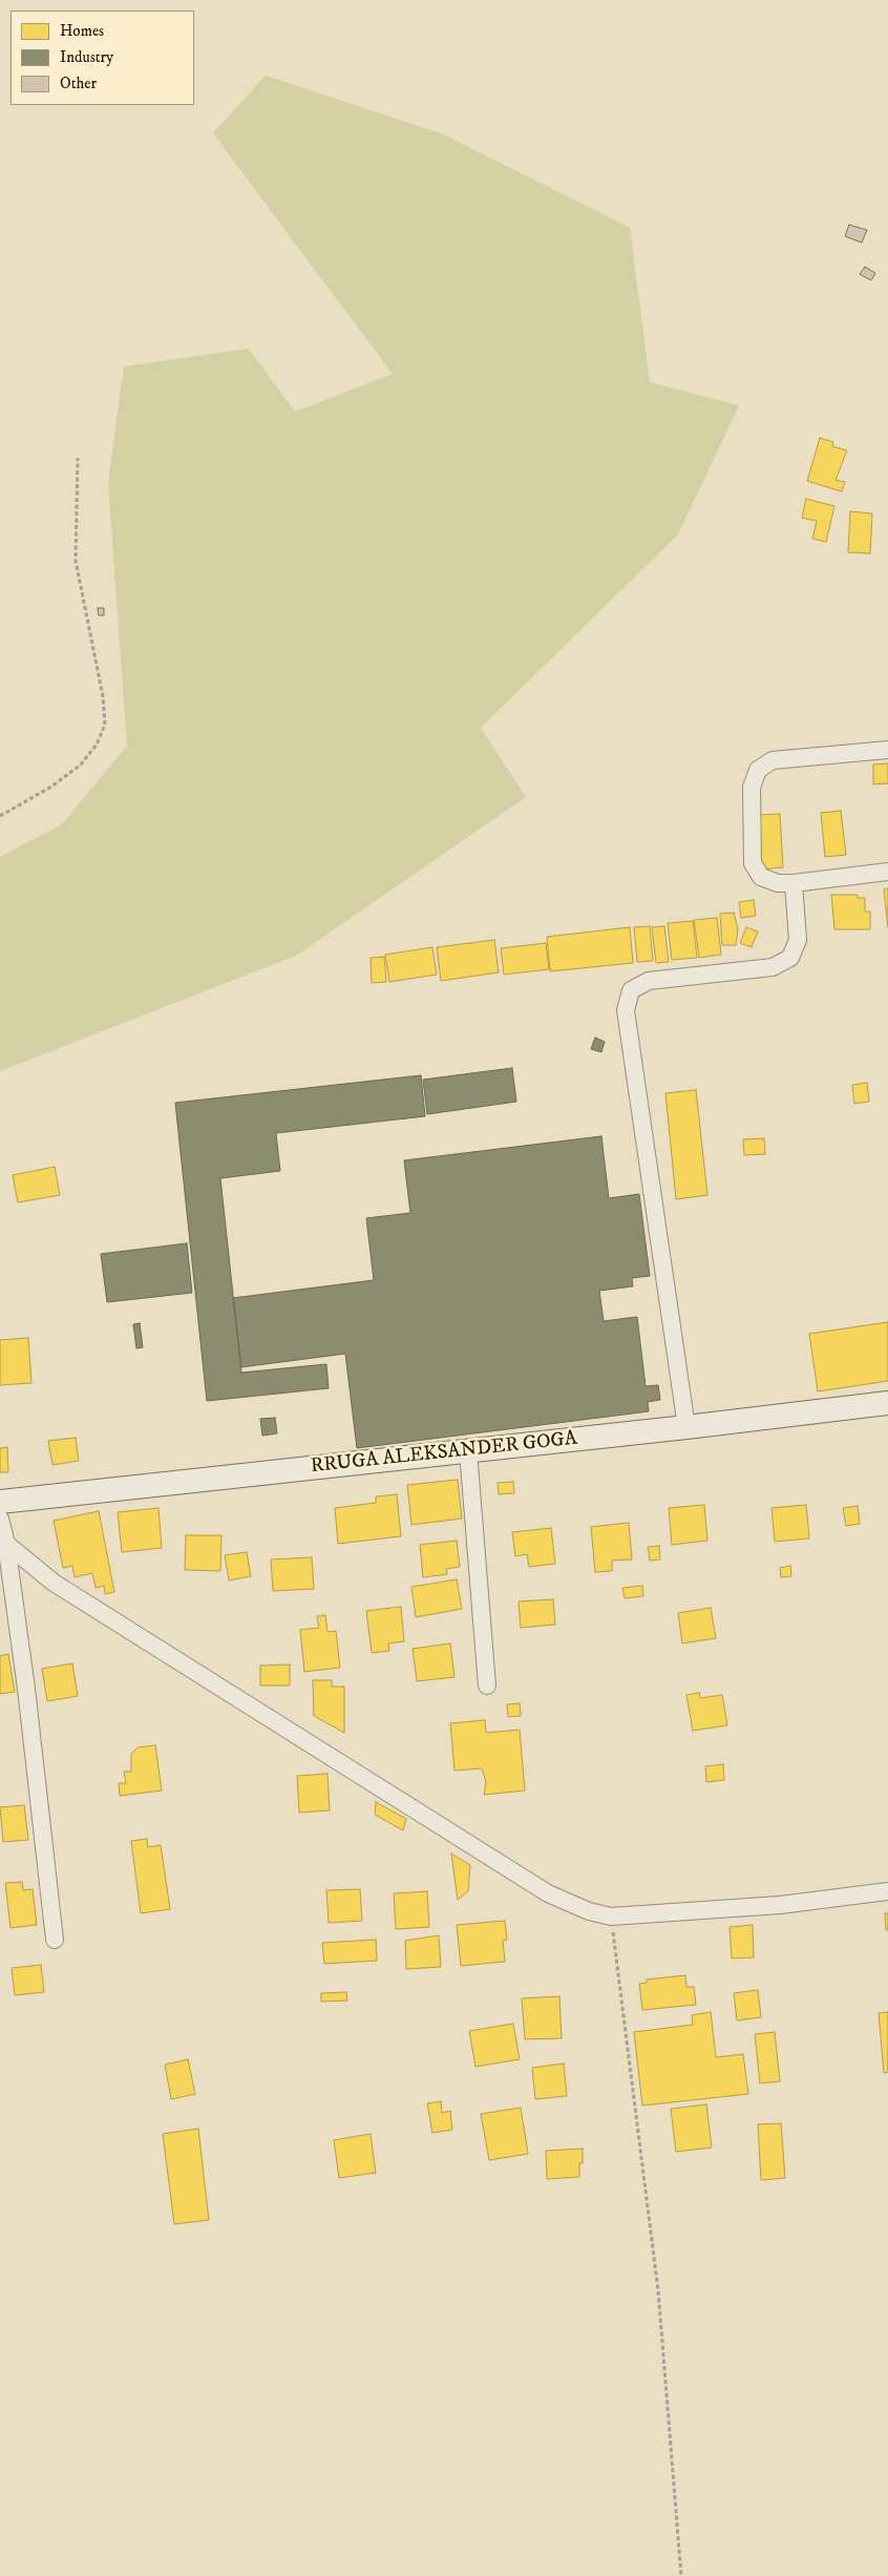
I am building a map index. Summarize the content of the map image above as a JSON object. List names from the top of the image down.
{
  "streets": {
    "main road": ["RRUGA ALEKSANDER GOGA"]
  },
  "legend": ["Homes", "Industry", "Other"]
}
